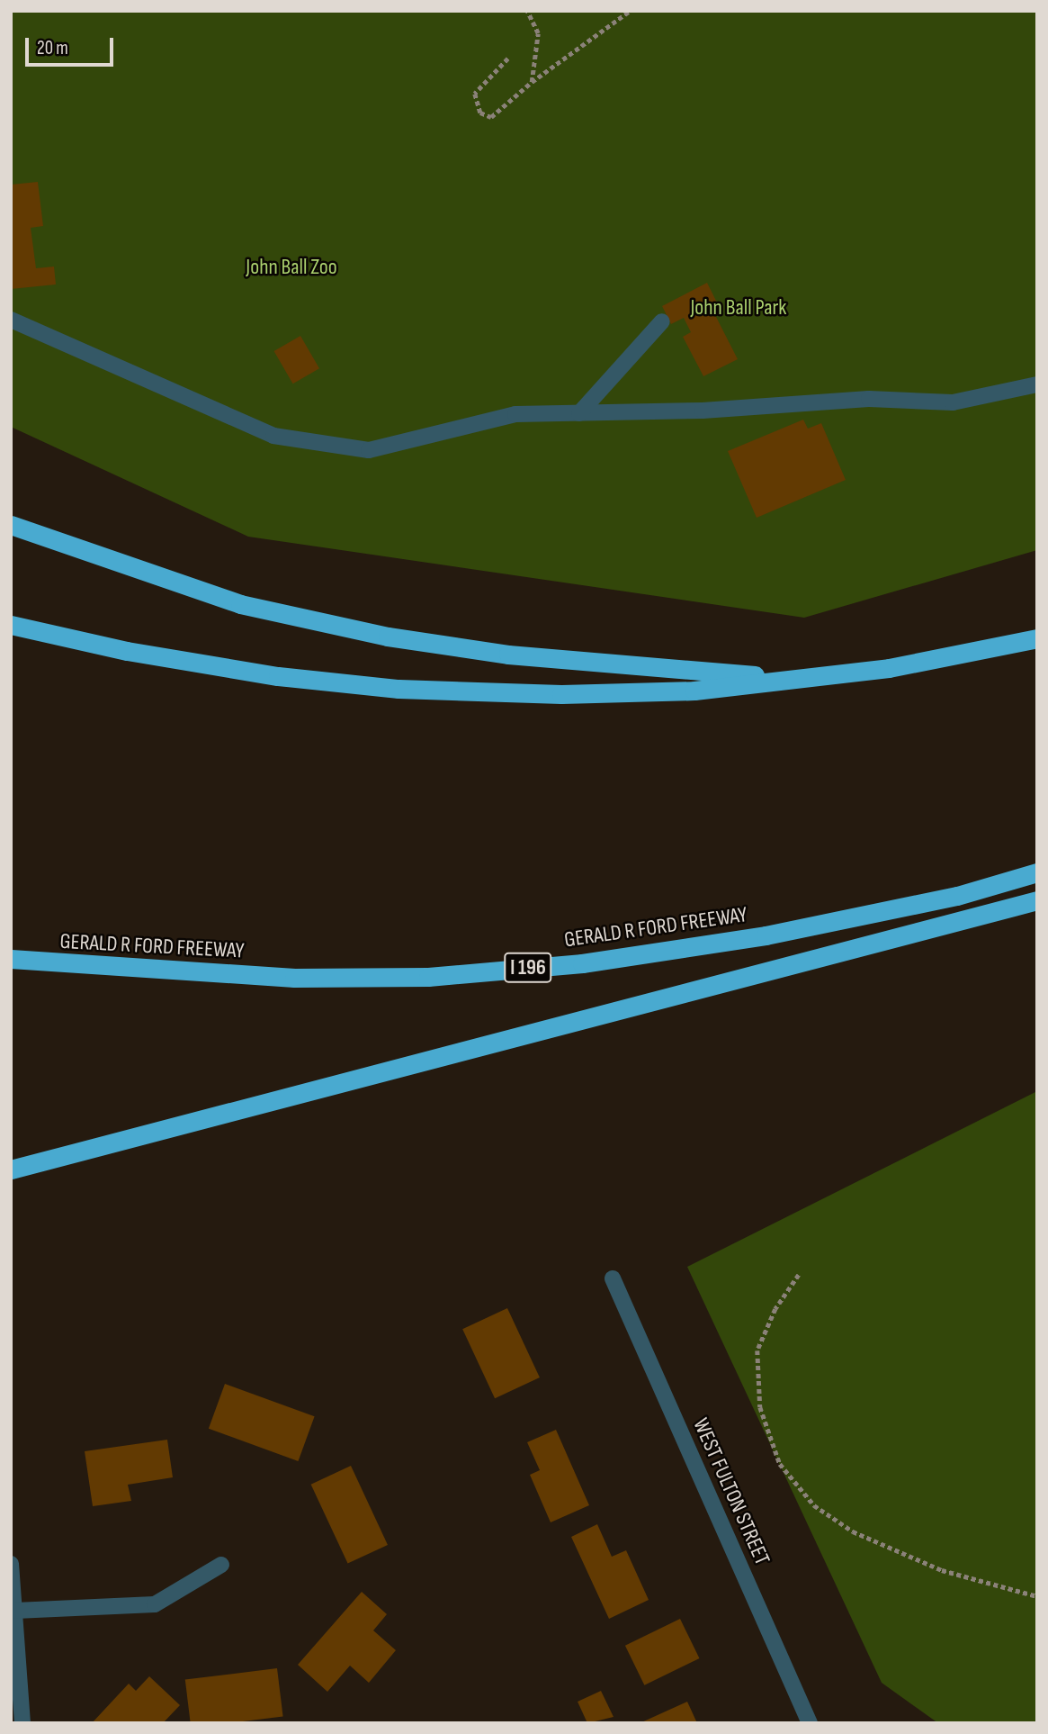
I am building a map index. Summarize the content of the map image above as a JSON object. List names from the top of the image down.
{
  "streets": {
    "highway": ["GERALD R FORD FREEWAY", "I 196"],
    "street": ["WEST FULTON STREET"]
  },
  "parks": ["John Ball Zoo", "John Ball Park"],
  "scale_bar": "20 m"
}
